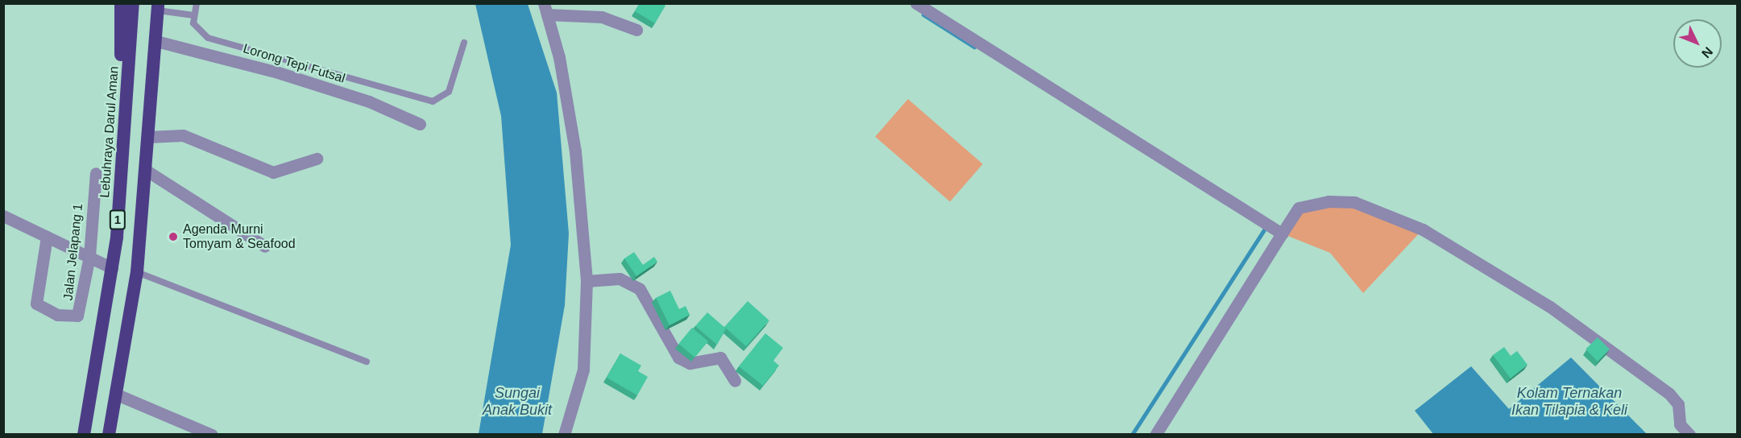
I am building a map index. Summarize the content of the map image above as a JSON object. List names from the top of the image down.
{
  "streets": {
    "highway": ["Lebuhraya Darul Aman", "1"],
    "street": ["Lorong Tepi Futsal", "Jalan Jelapang 1"]
  },
  "crossings": [
    ["Lorong Tepi Futsal", "1"]
  ],
  "water": ["Sungai Anak Bukit", "Kolam Ternakan Ikan Tilapia & Keli"],
  "places": ["Agenda Murni Tomyam & Seafood"],
  "north": "bottom right"
}
